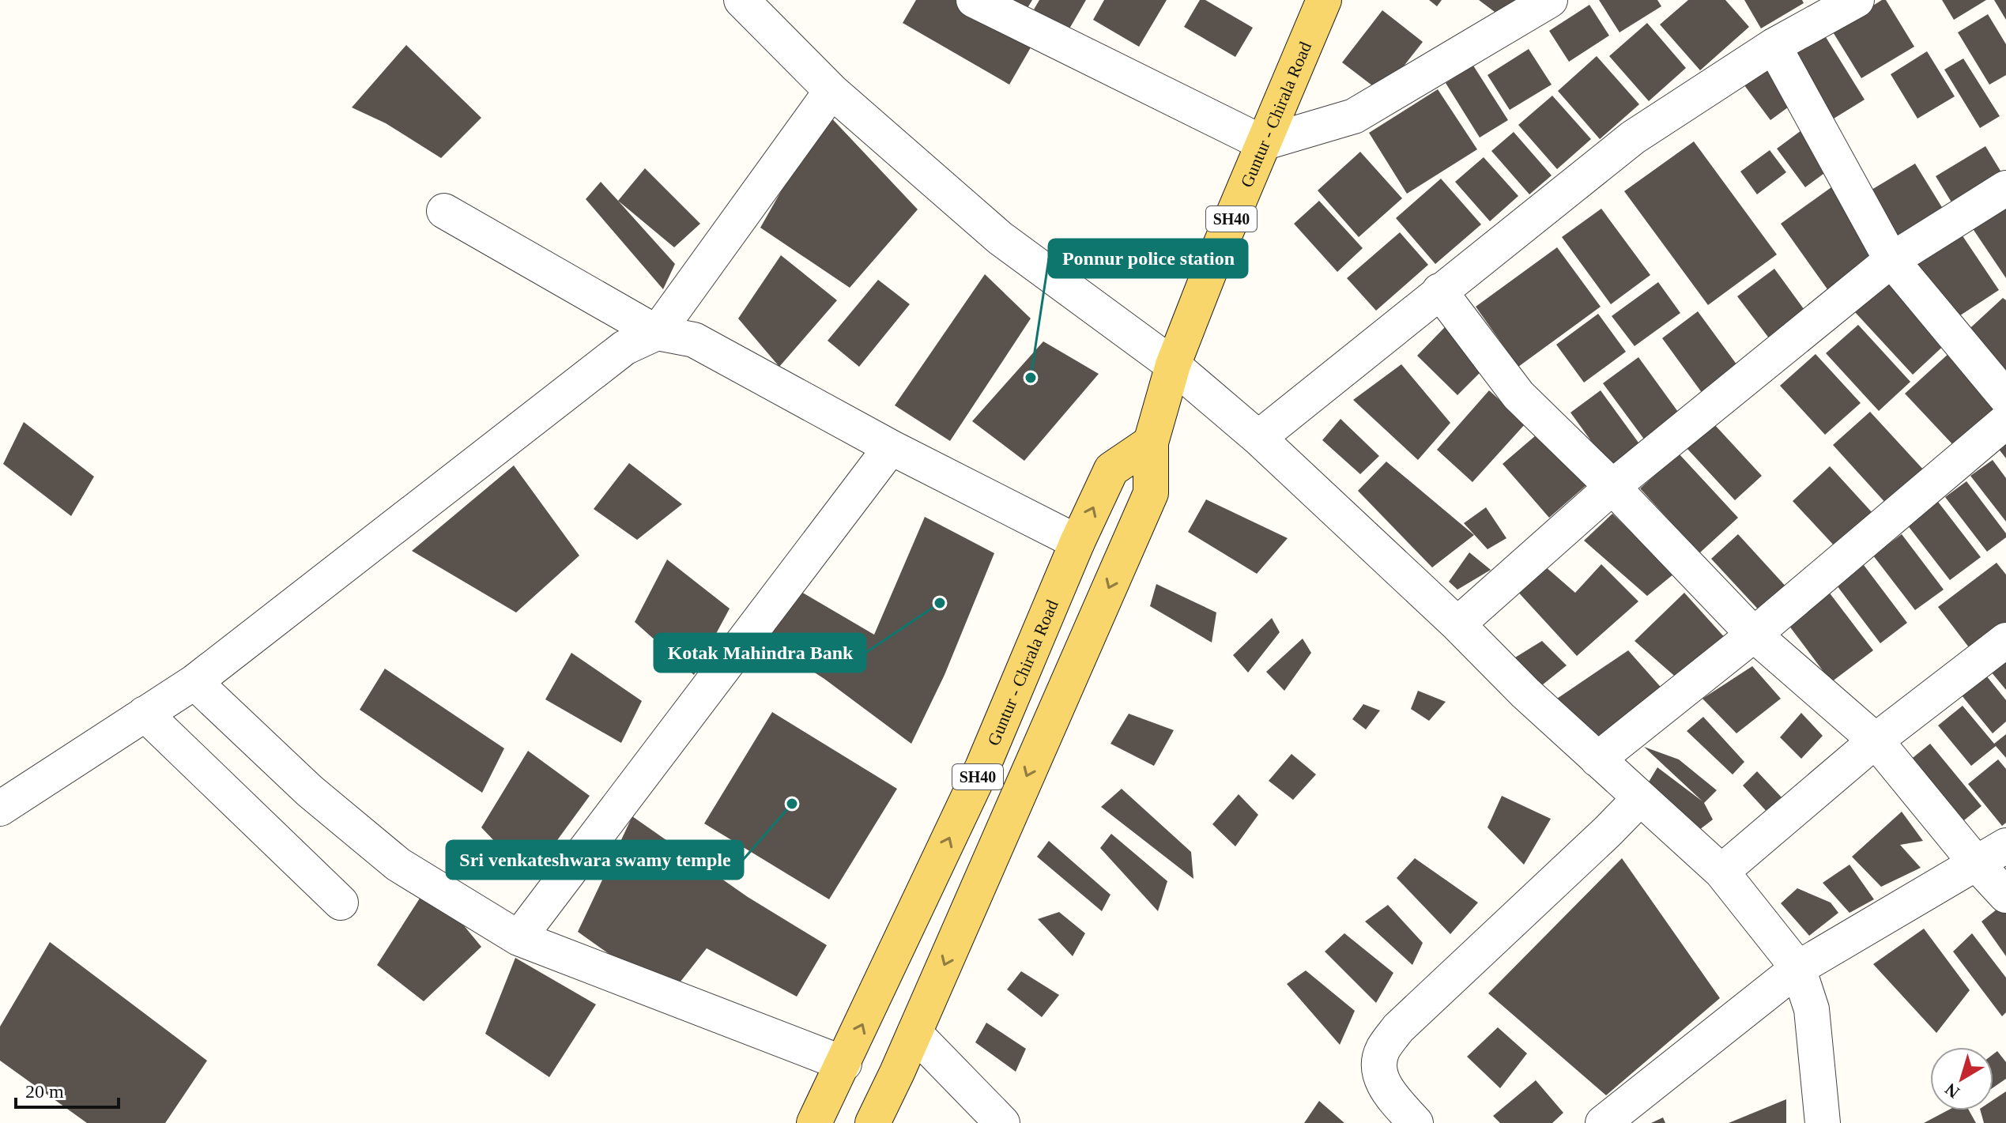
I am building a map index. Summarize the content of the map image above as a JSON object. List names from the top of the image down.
{
  "streets": {
    "main road": ["Guntur - Chirala Road", "SH40"]
  },
  "places": ["Ponnur police station", "Kotak Mahindra Bank", "Sri venkateshwara swamy temple"],
  "scale_bar": "20 m",
  "north": "bottom left"
}
